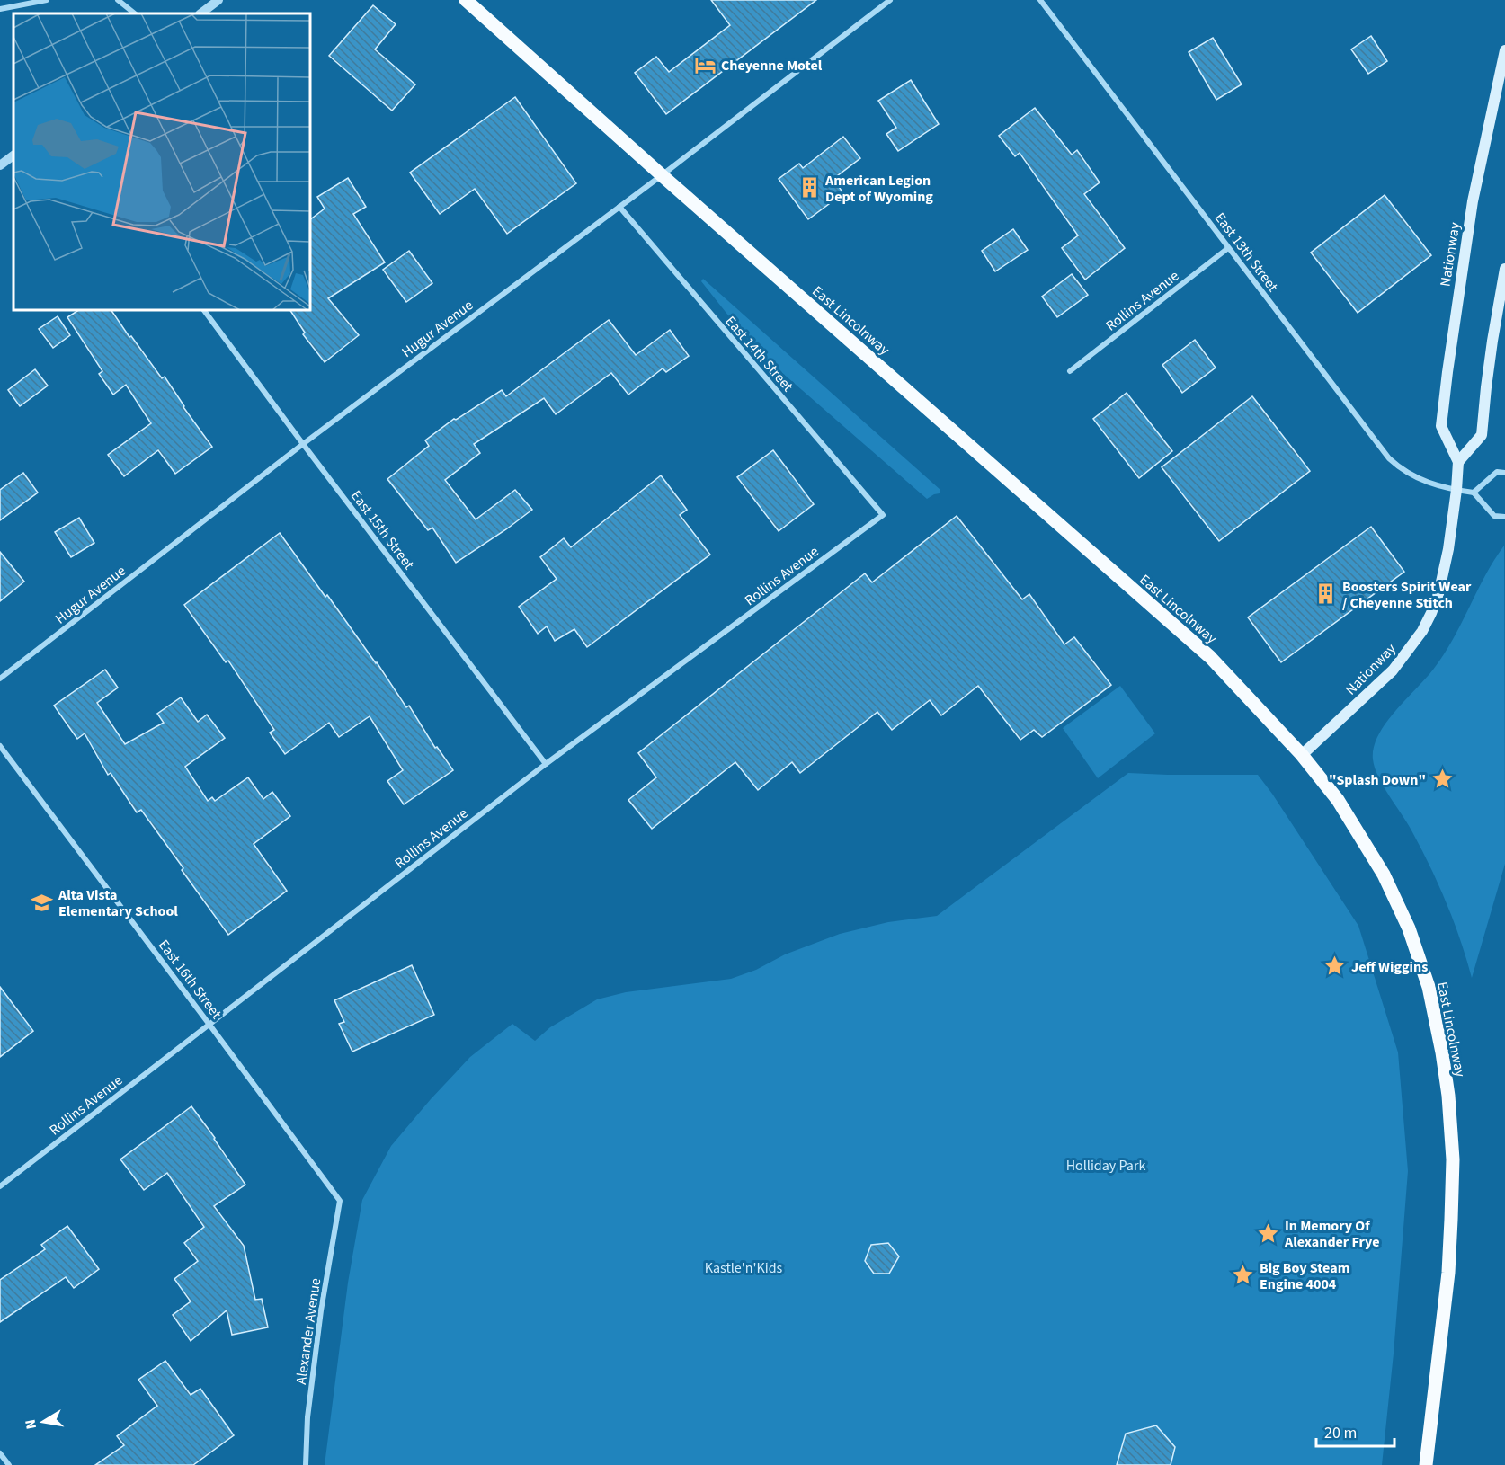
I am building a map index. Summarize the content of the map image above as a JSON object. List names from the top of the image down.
{
  "streets": {
    "main road": ["Nationway", "East Lincolnway"],
    "street": [
      "East 13th Street",
      "Rollins Avenue",
      "Hugur Avenue",
      "East 14th Street",
      "East 15th Street",
      "East 16th Street",
      "Alexander Avenue"
    ]
  },
  "crossings": [
    ["East 13th Street", "Nationway"],
    ["East 13th Street", "Rollins Avenue"],
    ["Nationway", "East Lincolnway"],
    ["Rollins Avenue", "East 14th Street"],
    ["Rollins Avenue", "East 15th Street"],
    ["Rollins Avenue", "East 16th Street"],
    ["East Lincolnway", "Hugur Avenue"],
    ["Hugur Avenue", "East 14th Street"],
    ["Hugur Avenue", "East 15th Street"],
    ["East 16th Street", "Alexander Avenue"]
  ],
  "parks": ["Holliday Park", "Kastle'n'Kids"],
  "places": {
    "hotel": ["Cheyenne Motel"],
    "building": ["American Legion Dept of Wyoming", "Boosters Spirit Wear / Cheyenne Stitch"],
    "place": [
      "\"Splash Down\"",
      "Jeff Wiggins",
      "In Memory Of Alexander Frye",
      "Big Boy Steam Engine 4004"
    ],
    "school or university": ["Alta Vista Elementary School"]
  },
  "scale_bar": "20 m",
  "north": "left"
}
